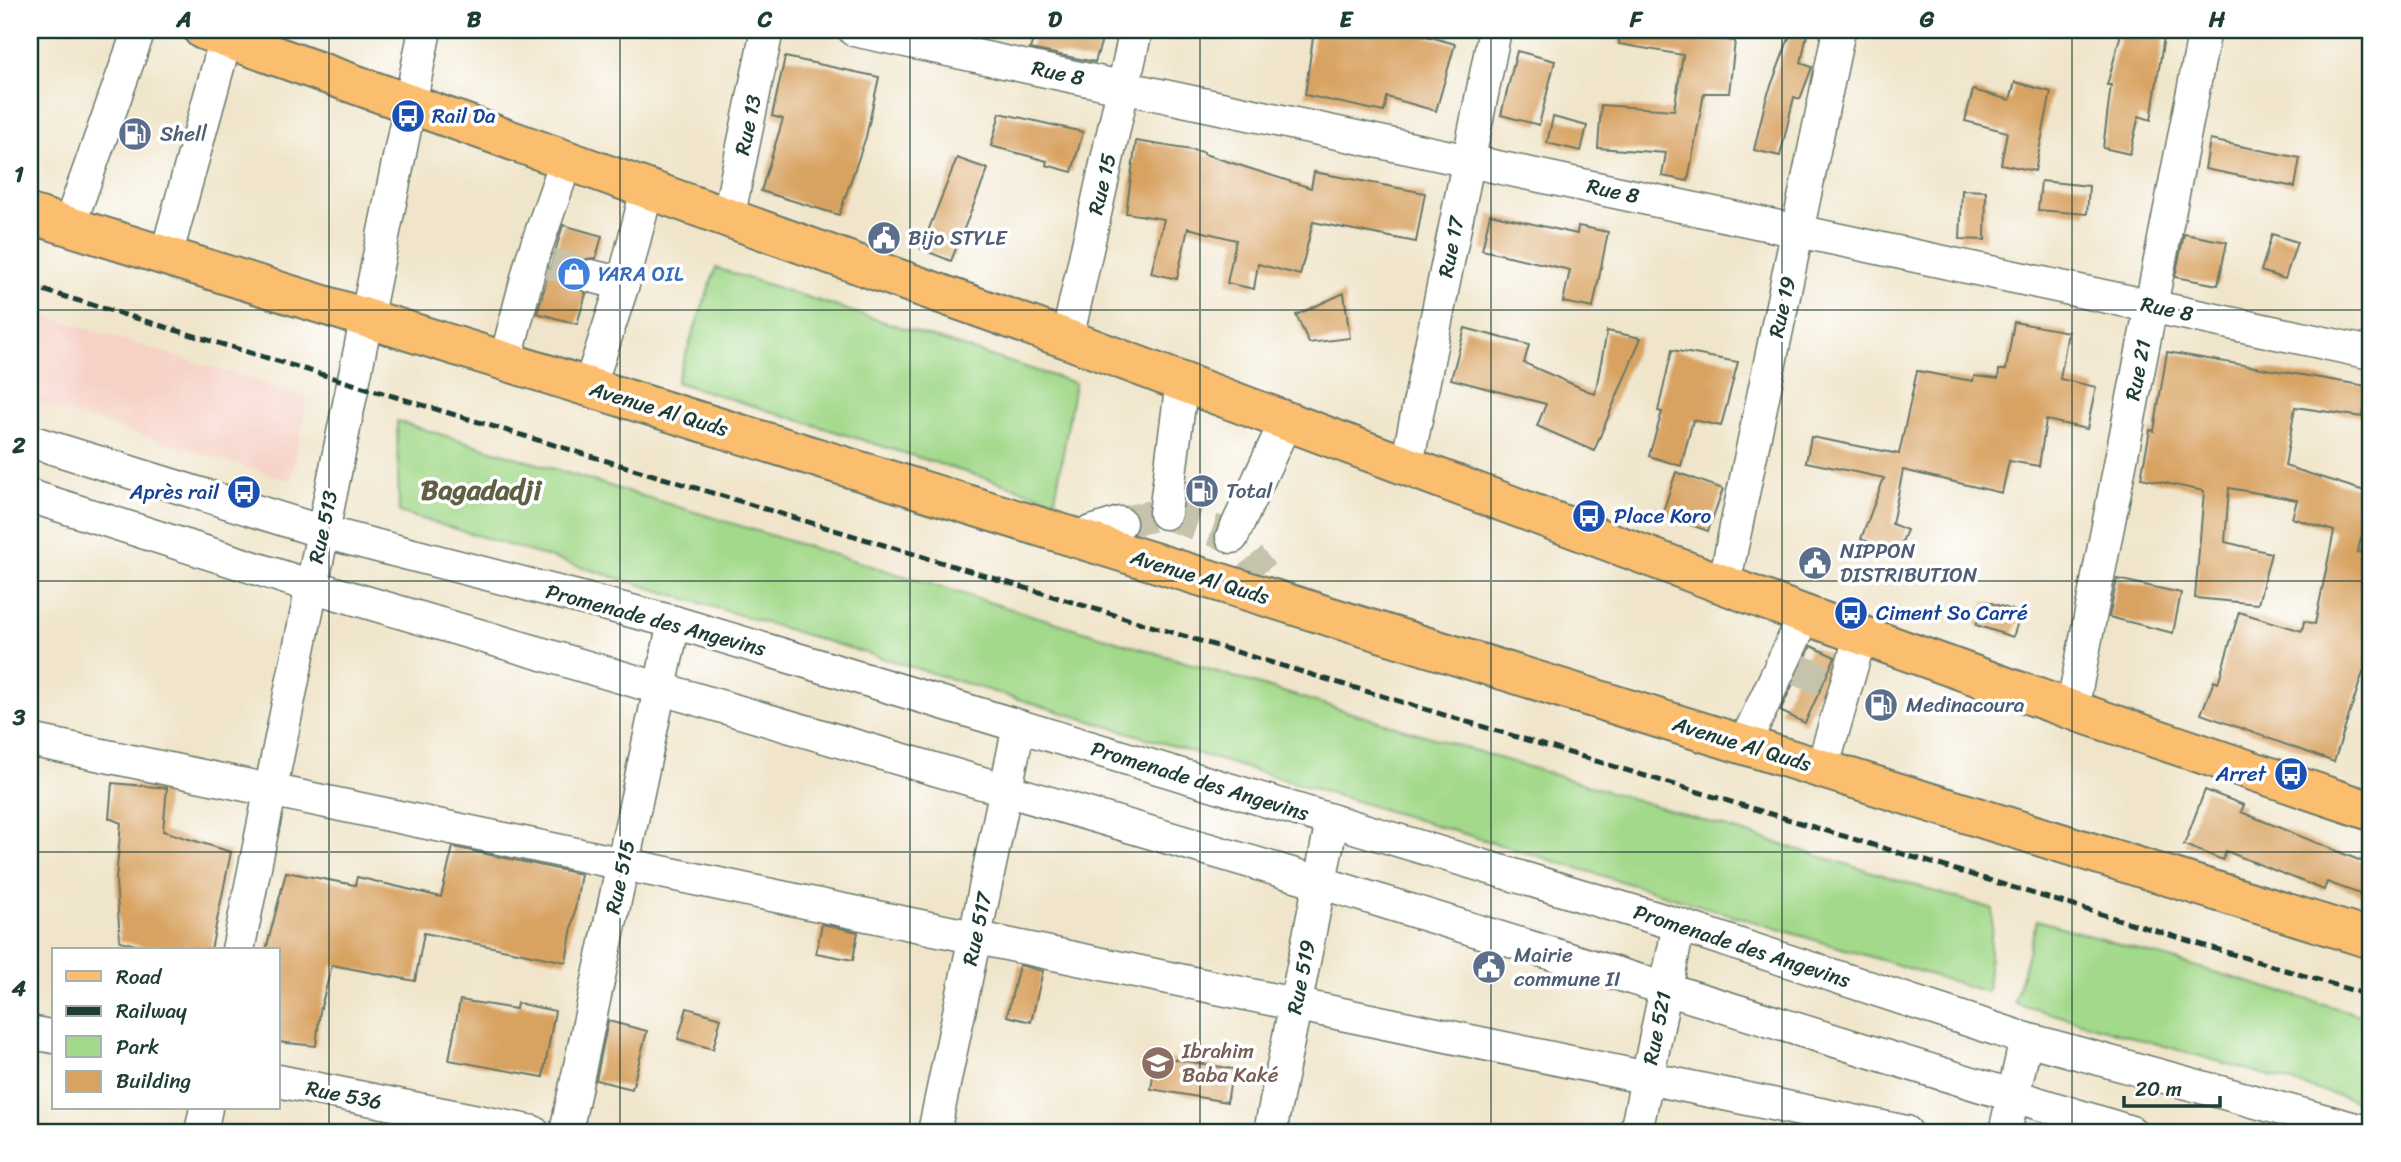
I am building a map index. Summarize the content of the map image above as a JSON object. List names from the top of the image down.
{
  "streets": {
    "main road": ["Avenue Al Quds"],
    "street": [
      "Rue 8",
      "Rue 13",
      "Rue 15",
      "Rue 17",
      "Rue 19",
      "Rue 21",
      "Rue 513",
      "Promenade des Angevins",
      "Rue 515",
      "Rue 517",
      "Rue 519",
      "Rue 521",
      "Rue 536"
    ]
  },
  "crossings": [
    ["Rue 8", "Rue 15"],
    ["Rue 8", "Rue 17"],
    ["Rue 8", "Rue 19"],
    ["Rue 8", "Rue 21"],
    ["Avenue Al Quds", "Rue 513"],
    ["Rue 513", "Promenade des Angevins"],
    ["Promenade des Angevins", "Rue 515"],
    ["Promenade des Angevins", "Rue 517"],
    ["Promenade des Angevins", "Rue 519"],
    ["Promenade des Angevins", "Rue 521"]
  ],
  "districts": ["Bagadadji"],
  "places": {
    "bus stop": [
      "Rail Da",
      "Après rail",
      "Place Koro",
      "Ciment So Carré",
      "Arret"
    ],
    "fuel station": ["Shell", "Total", "Medinacoura"],
    "public building": ["Bijo STYLE", "NIPPON DISTRIBUTION", "Mairie commune II"],
    "shop": ["YARA OIL"],
    "school or university": ["Ibrahim Baba Kaké"]
  },
  "legend": [
    "Road",
    "Railway",
    "Park",
    "Building"
  ],
  "scale_bar": "20 m",
  "grid": {
    "columns": [
      "A",
      "B",
      "C",
      "D",
      "E",
      "F",
      "G",
      "H"
    ],
    "rows": [
      "1",
      "2",
      "3",
      "4"
    ]
  }
}
